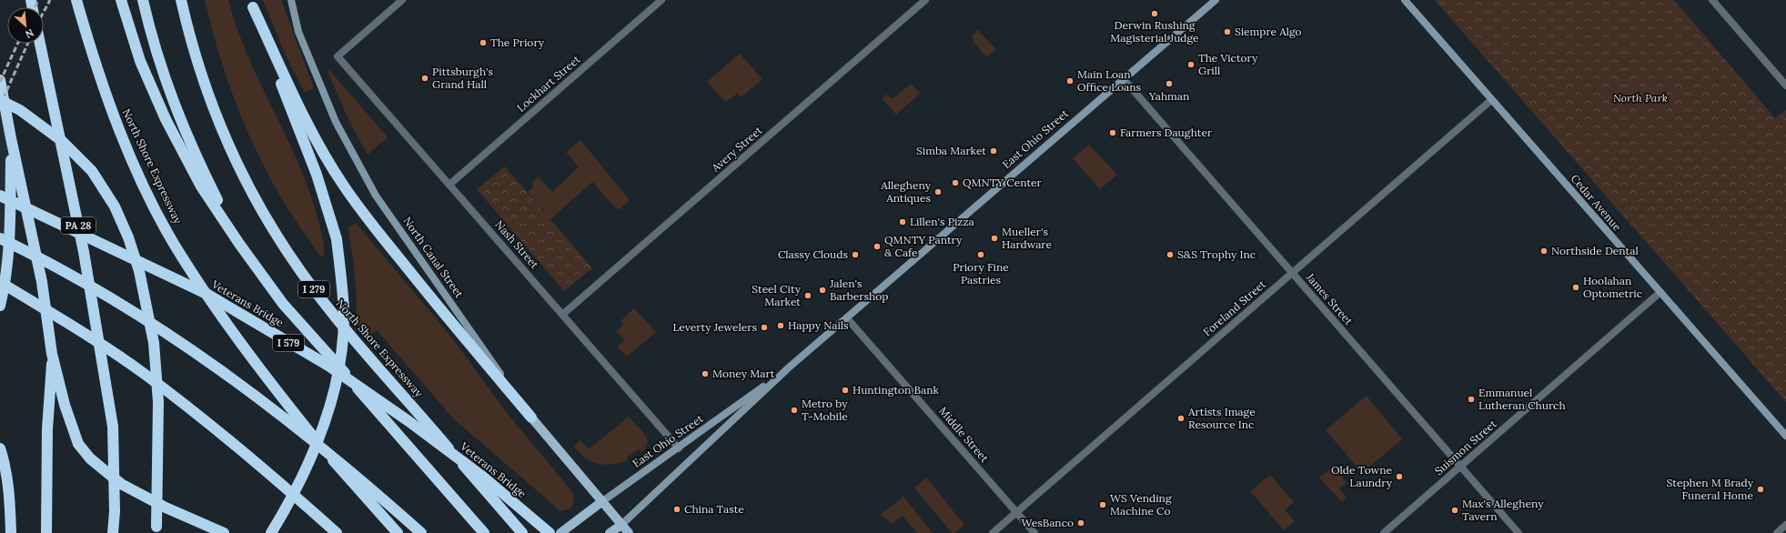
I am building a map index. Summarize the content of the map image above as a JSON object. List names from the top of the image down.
{
  "streets": {
    "highway": [
      "North Shore Expressway",
      "PA 28",
      "I 279",
      "Veterans Bridge",
      "I 579"
    ],
    "main road": ["East Ohio Street", "North Canal Street"],
    "street": [
      "Lockhart Street",
      "Avery Street",
      "Cedar Avenue",
      "Nash Street",
      "James Street",
      "Foreland Street",
      "Middle Street",
      "Suismon Street"
    ]
  },
  "crossings": [
    ["Lockhart Street", "Nash Street"],
    ["East Ohio Street", "Nash Street"],
    ["East Ohio Street", "North Canal Street"],
    ["East Ohio Street", "James Street"],
    ["East Ohio Street", "Middle Street"],
    ["Avery Street", "Nash Street"],
    ["Cedar Avenue", "Foreland Street"],
    ["Cedar Avenue", "Suismon Street"],
    ["James Street", "Foreland Street"],
    ["James Street", "Suismon Street"],
    ["Foreland Street", "Middle Street"]
  ],
  "parks": ["North Park"],
  "places": [
    "Derwin Rushing Magisterial Judge",
    "Siempre Algo",
    "The Priory",
    "The Victory Grill",
    "Pittsburgh's Grand Hall",
    "Main Loan Office Loans",
    "Yahman",
    "Farmers Daughter",
    "Simba Market",
    "QMNTY Center",
    "Allegheny Antiques",
    "Lillen's Pizza",
    "Mueller's Hardware",
    "QMNTY Pantry & Cafe",
    "Northside Dental",
    "Classy Clouds",
    "Priory Fine Pastries",
    "S&S Trophy Inc",
    "Hoolahan Optometric",
    "Jalen's Barbershop",
    "Steel City Market",
    "Happy Nails",
    "Leverty Jewelers",
    "Money Mart",
    "Huntington Bank",
    "Emmanuel Lutheran Church",
    "Metro by T-Mobile",
    "Artists Image Resource Inc",
    "Olde Towne Laundry",
    "Stephen M Brady Funeral Home",
    "WS Vending Machine Co",
    "China Taste",
    "Max's Allegheny Tavern",
    "WesBanco"
  ],
  "north": "bottom right"
}
